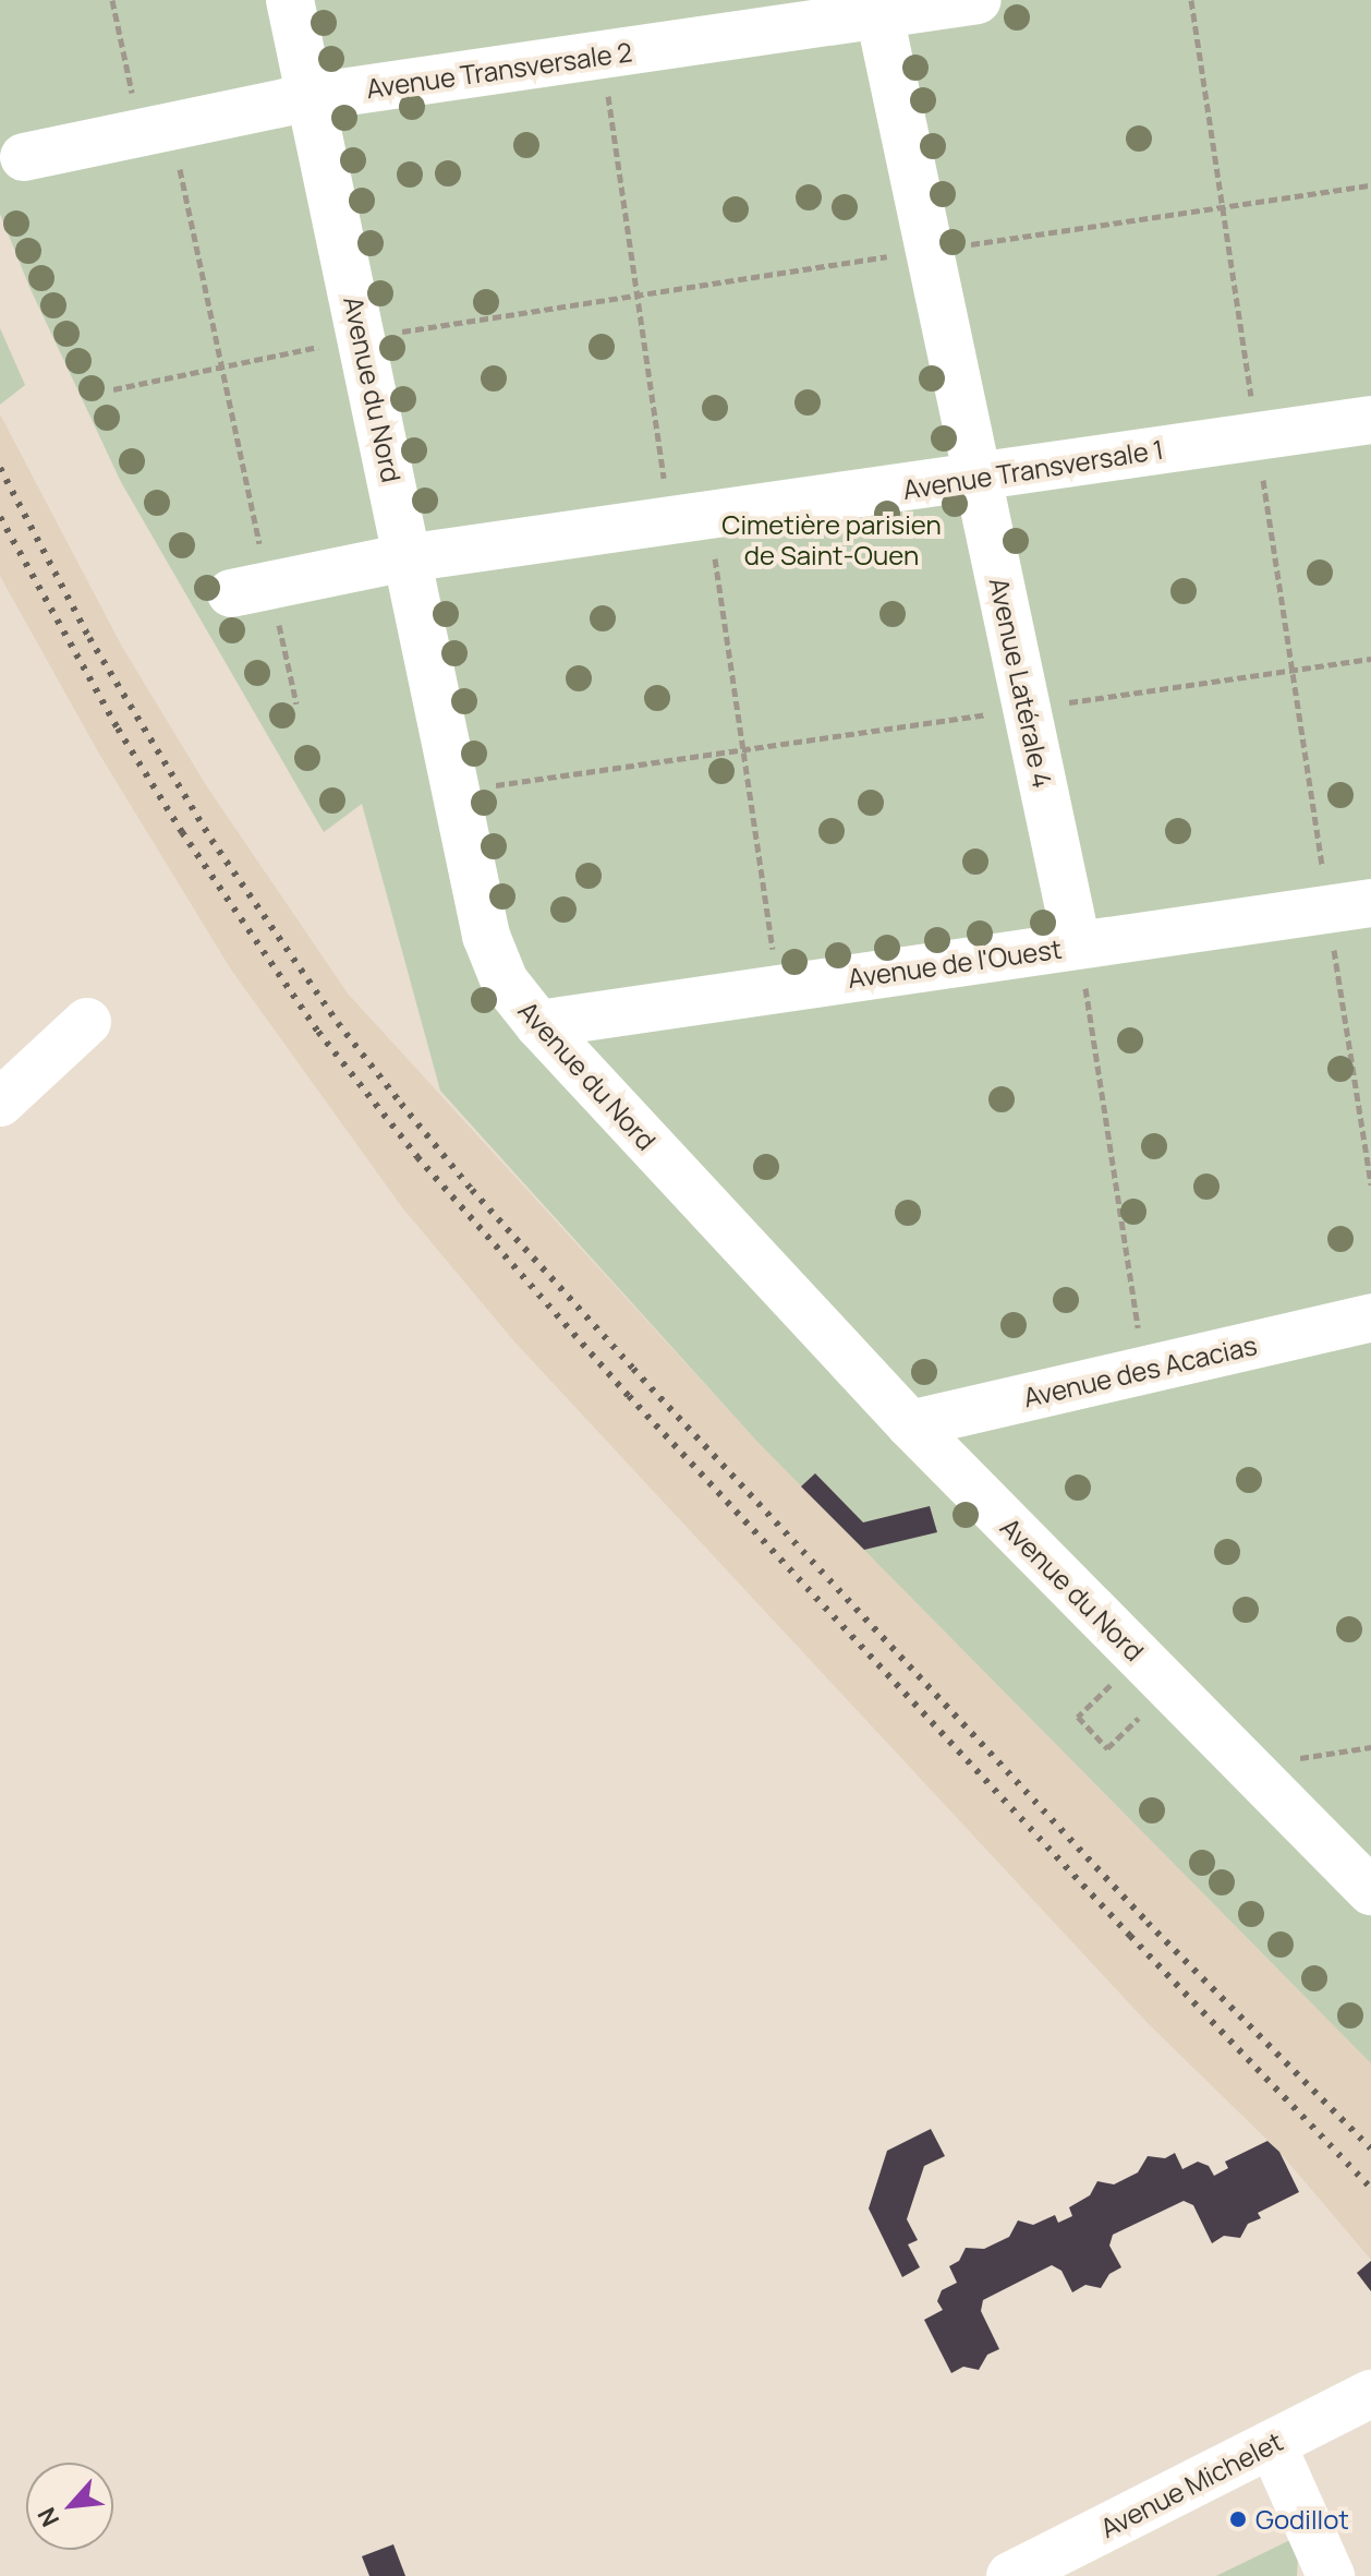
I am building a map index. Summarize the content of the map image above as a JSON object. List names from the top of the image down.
{
  "streets": {
    "main road": [
      "Avenue Transversale 2",
      "Avenue du Nord",
      "Avenue Transversale 1",
      "Avenue Latérale 4",
      "Avenue de l'Ouest",
      "Avenue des Acacias",
      "Avenue Michelet"
    ]
  },
  "crossings": [
    ["Avenue Transversale 2", "Avenue du Nord"],
    ["Avenue Transversale 2", "Avenue Latérale 4"],
    ["Avenue du Nord", "Avenue Transversale 1"],
    ["Avenue du Nord", "Avenue de l'Ouest"],
    ["Avenue du Nord", "Avenue des Acacias"],
    ["Avenue Transversale 1", "Avenue Latérale 4"],
    ["Avenue Latérale 4", "Avenue de l'Ouest"]
  ],
  "parks": ["Cimetière parisien de Saint-Ouen"],
  "places": ["Godillot"],
  "north": "bottom left"
}
